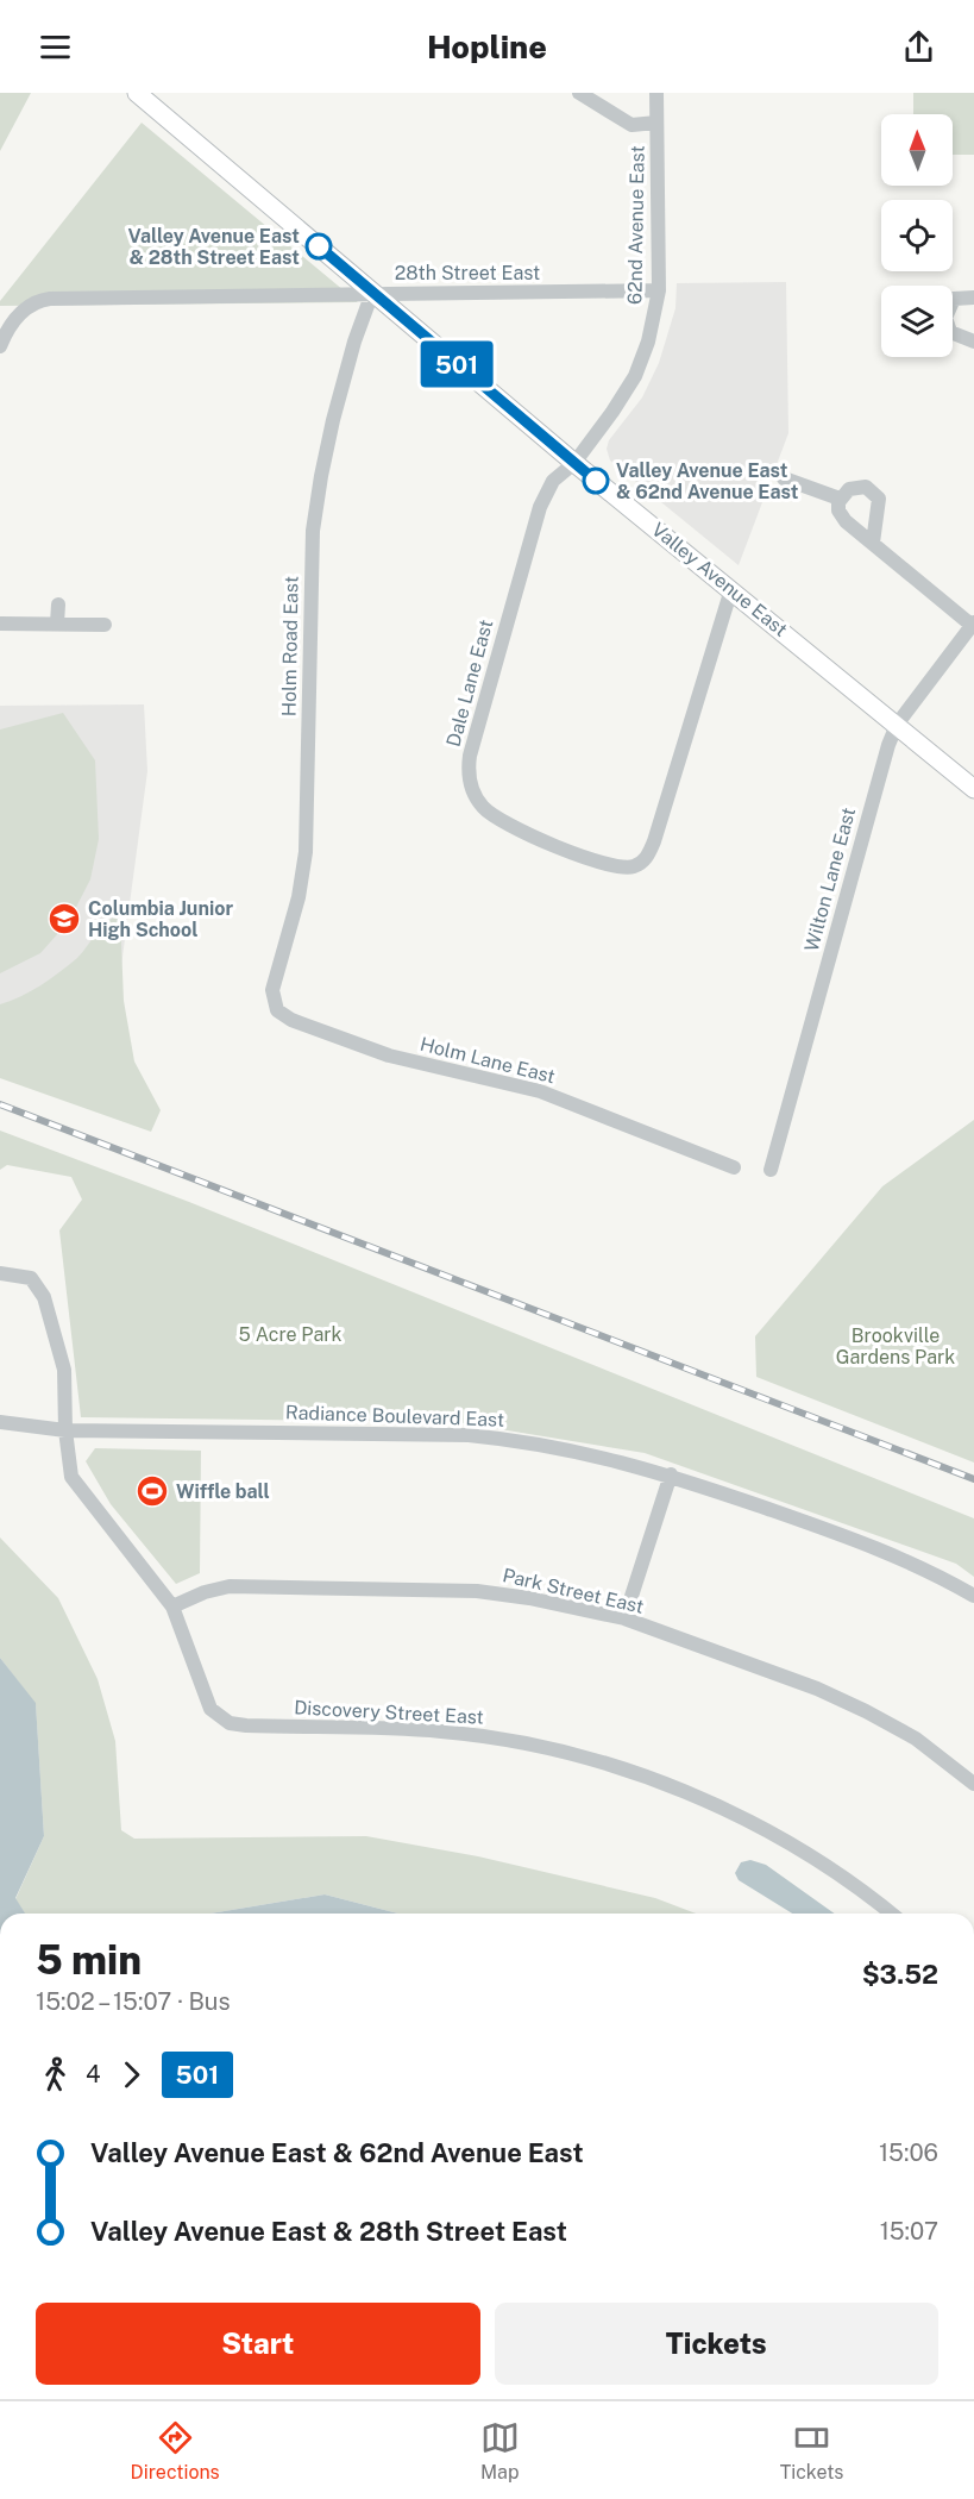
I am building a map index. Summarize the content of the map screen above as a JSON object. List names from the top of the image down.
{
  "streets": {
    "main road": ["Valley Avenue East"],
    "street": [
      "62nd Avenue East",
      "28th Street East",
      "Holm Road East",
      "Dale Lane East",
      "Wilton Lane East",
      "Holm Lane East",
      "Radiance Boulevard East",
      "Park Street East",
      "Discovery Street East"
    ]
  },
  "crossings": [
    ["62nd Avenue East", "28th Street East"],
    ["62nd Avenue East", "Valley Avenue East"],
    ["62nd Avenue East", "Dale Lane East"],
    ["28th Street East", "Valley Avenue East"],
    ["28th Street East", "Holm Road East"],
    ["Valley Avenue East", "Holm Road East"],
    ["Valley Avenue East", "Dale Lane East"],
    ["Valley Avenue East", "Wilton Lane East"],
    ["Holm Road East", "Holm Lane East"],
    ["Park Street East", "Discovery Street East"]
  ],
  "parks": ["5 Acre Park", "Brookville Gardens Park"],
  "places": {
    "other": ["Valley Avenue East & 28th Street East", "Valley Avenue East & 62nd Avenue East"],
    "school or university": ["Columbia Junior High School"],
    "sports": ["Wiffle ball"]
  },
  "lines": ["bus line 501"],
  "north": "top",
  "page": {
    "header": "Hopline",
    "on_map": "501",
    "heading": ["5 min", "15:02 – 15:07 · Bus", "$3.52"],
    "legs": ["4", "501"],
    "list": [
      {
        "name": "Valley Avenue East & 62nd Avenue East",
        "value": "15:06"
      },
      {
        "name": "Valley Avenue East & 28th Street East",
        "value": "15:07"
      }
    ],
    "buttons": ["Start", "Tickets"],
    "tabs": ["Directions", "Map", "Tickets"]
  }
}
